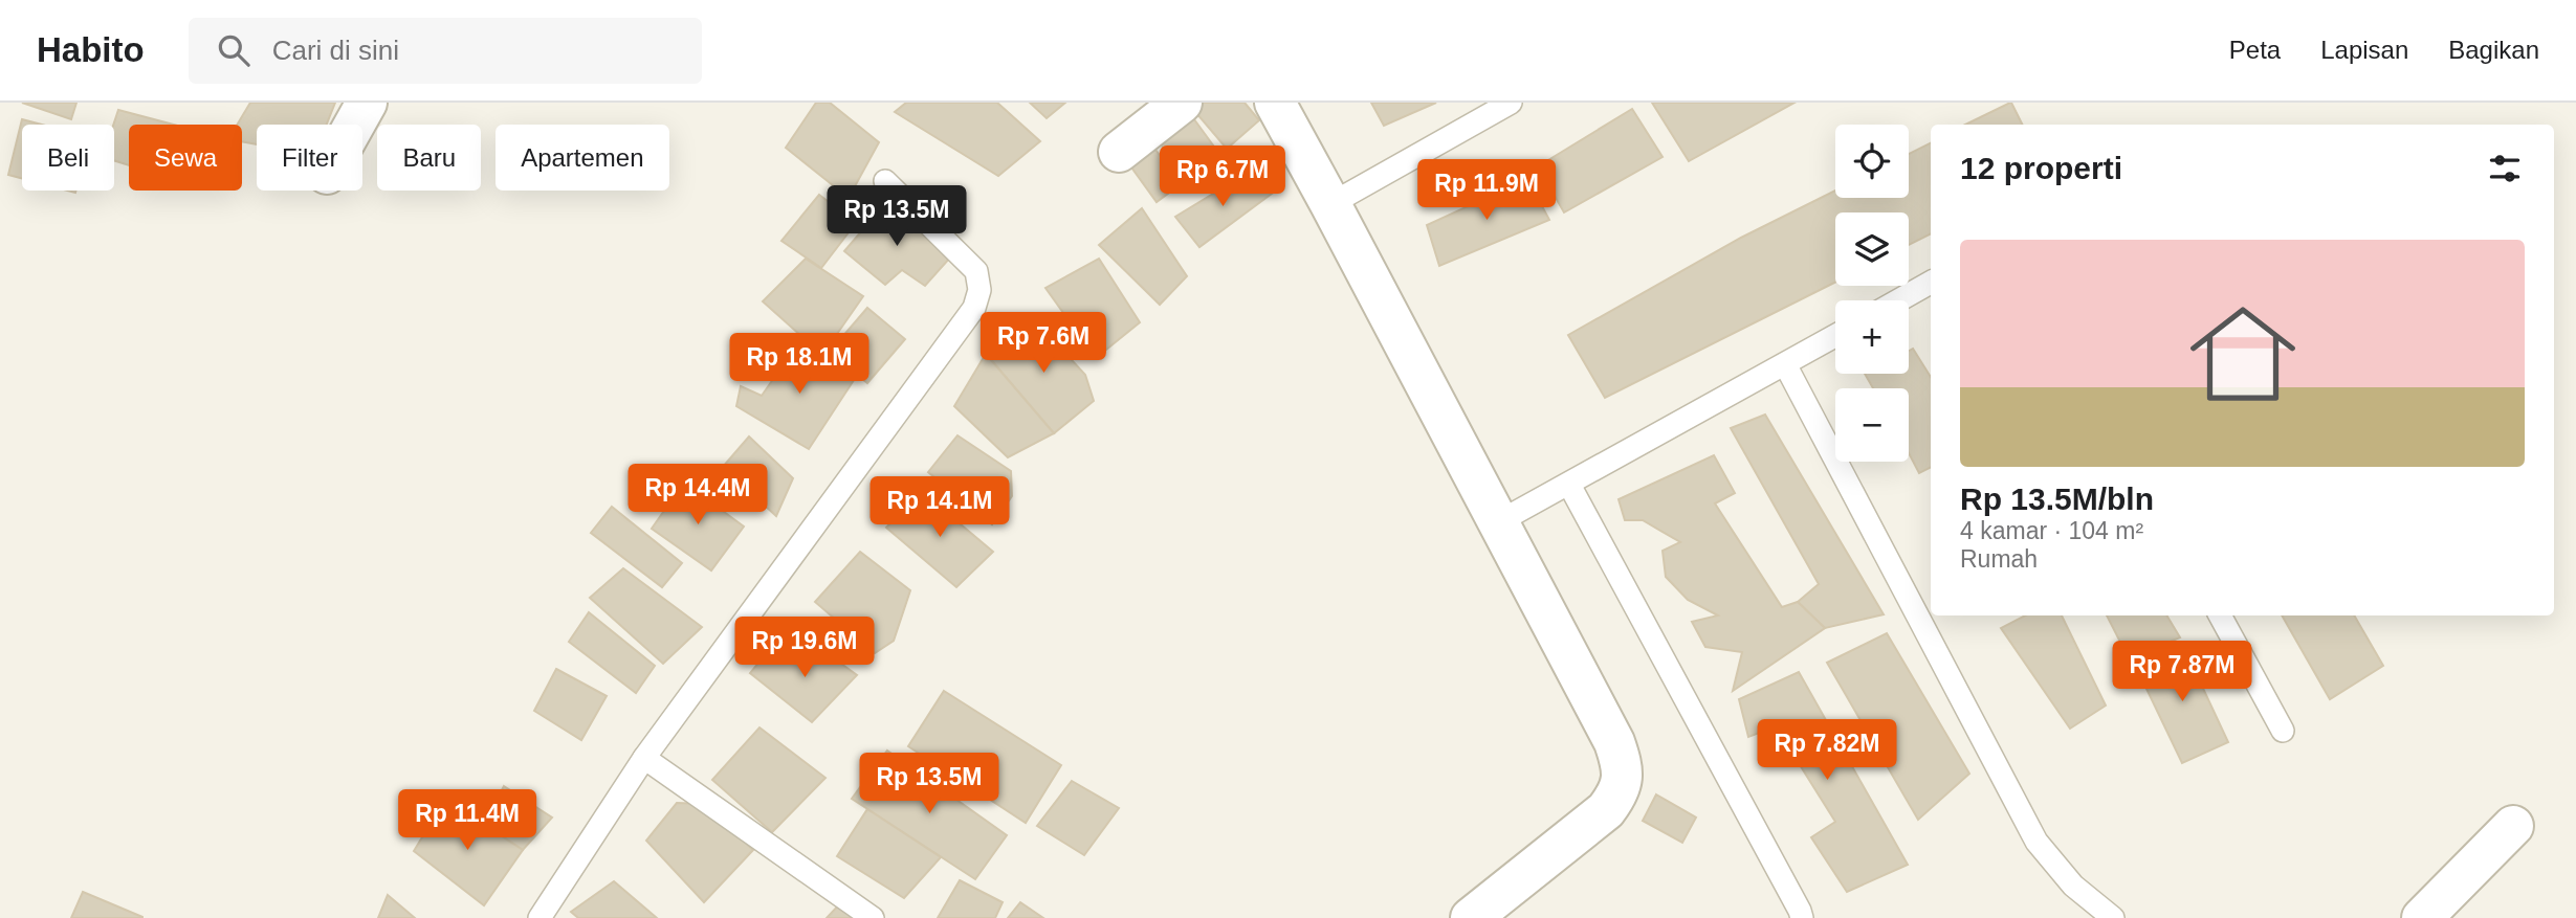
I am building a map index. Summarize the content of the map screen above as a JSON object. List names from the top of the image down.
{
  "page": {
    "header": "Habito",
    "search": "Cari di sini",
    "nav": ["Peta", "Lapisan", "Bagikan"],
    "map_buttons": ["+", "−"],
    "chip": [
      "Beli",
      "Sewa",
      "Filter",
      "Baru",
      "Apartemen"
    ],
    "heading": "12 properti",
    "price": [
      "Rp 6.7M",
      "Rp 11.9M",
      "Rp 13.5M",
      "Rp 7.6M",
      "Rp 18.1M",
      "Rp 14.4M",
      "Rp 14.1M",
      "Rp 19.6M",
      "Rp 7.87M",
      "Rp 7.82M",
      "Rp 13.5M",
      "Rp 11.4M"
    ],
    "list": [
      {
        "name": "Rp 13.5M/bln",
        "note": "4 kamar · 104 m² · Rumah"
      }
    ]
  }
}
